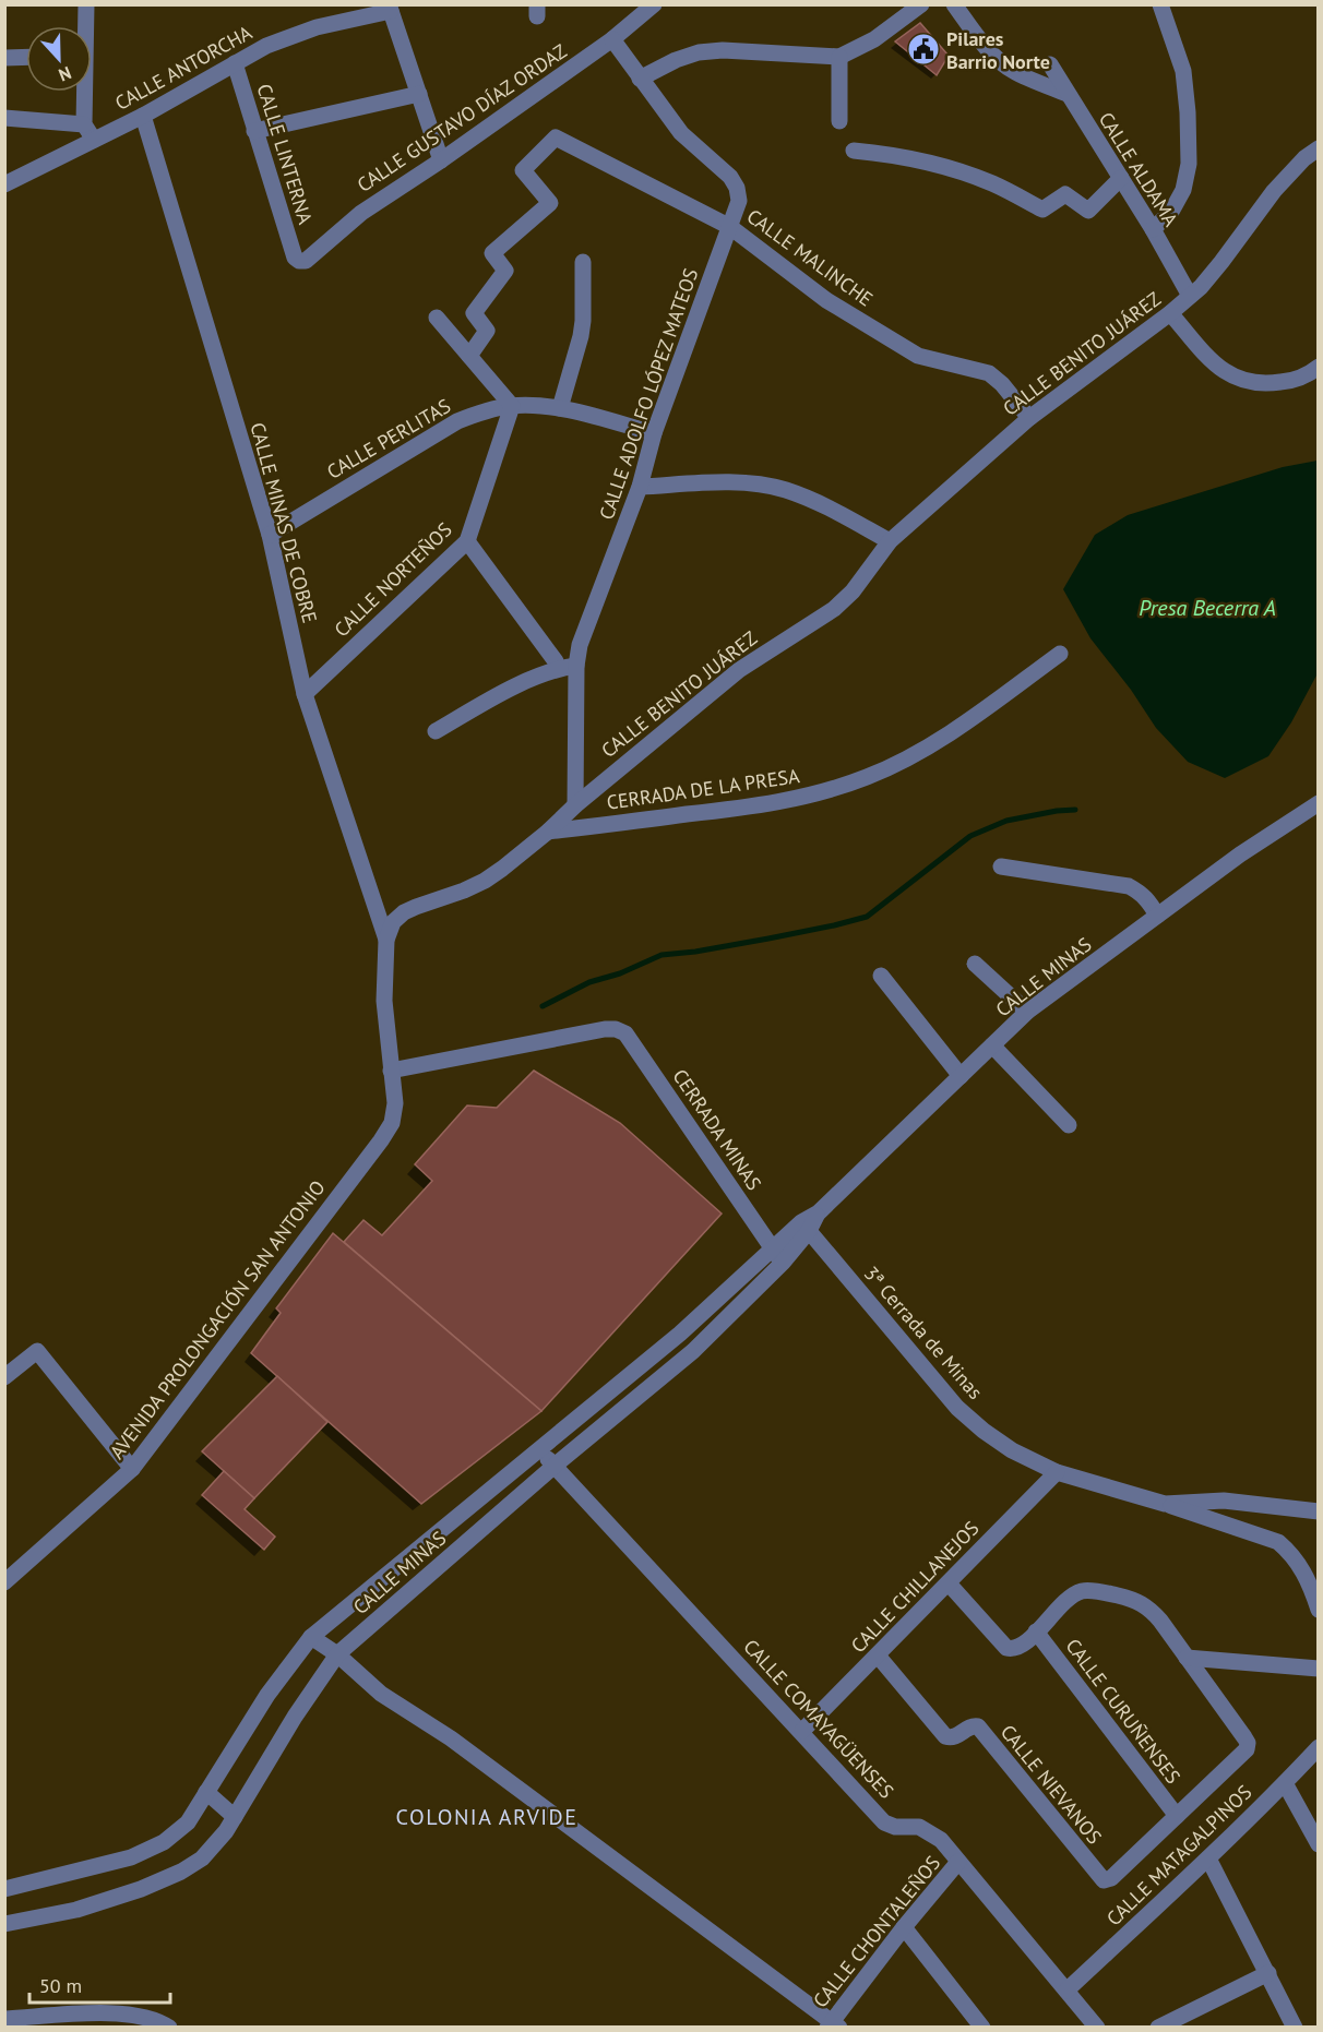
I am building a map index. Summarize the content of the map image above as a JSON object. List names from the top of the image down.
{
  "streets": {
    "street": [
      "CALLE ANTORCHA",
      "CALLE GUSTAVO DÍAZ ORDAZ",
      "CALLE LINTERNA",
      "CALLE ALDAMA",
      "CALLE MALINCHE",
      "CALLE BENITO JUÁREZ",
      "CALLE ADOLFO LÓPEZ MATEOS",
      "CALLE PERLITAS",
      "CALLE MINAS DE COBRE",
      "CALLE NORTEÑOS",
      "CERRADA DE LA PRESA",
      "CALLE MINAS",
      "CERRADA MINAS",
      "AVENIDA PROLONGACIÓN SAN ANTONIO",
      "3ª Cerrada de Minas",
      "CALLE CHILLANEJOS",
      "CALLE CURUÑENSES",
      "CALLE COMAYAGÜENSES",
      "CALLE NIEVANOS",
      "CALLE MATAGALPINOS",
      "CALLE CHONTALEÑOS"
    ]
  },
  "crossings": [
    ["CALLE ANTORCHA", "CALLE LINTERNA"],
    ["CALLE ANTORCHA", "CALLE MINAS DE COBRE"],
    ["CALLE GUSTAVO DÍAZ ORDAZ", "CALLE LINTERNA"],
    ["CALLE GUSTAVO DÍAZ ORDAZ", "CALLE ADOLFO LÓPEZ MATEOS"],
    ["CALLE ALDAMA", "CALLE BENITO JUÁREZ"],
    ["CALLE MALINCHE", "CALLE BENITO JUÁREZ"],
    ["CALLE MALINCHE", "CALLE ADOLFO LÓPEZ MATEOS"],
    ["CALLE BENITO JUÁREZ", "CALLE ADOLFO LÓPEZ MATEOS"],
    ["CALLE BENITO JUÁREZ", "CALLE MINAS DE COBRE"],
    ["CALLE BENITO JUÁREZ", "CERRADA DE LA PRESA"],
    ["CALLE ADOLFO LÓPEZ MATEOS", "CALLE PERLITAS"],
    ["CALLE PERLITAS", "CALLE MINAS DE COBRE"],
    ["CALLE PERLITAS", "CALLE NORTEÑOS"],
    ["CALLE MINAS DE COBRE", "CALLE NORTEÑOS"],
    ["CALLE MINAS", "CERRADA MINAS"],
    ["CALLE MINAS", "3ª Cerrada de Minas"],
    ["CALLE MINAS", "CALLE COMAYAGÜENSES"],
    ["CERRADA MINAS", "AVENIDA PROLONGACIÓN SAN ANTONIO"],
    ["3ª Cerrada de Minas", "CALLE CHILLANEJOS"],
    ["CALLE CHILLANEJOS", "CALLE COMAYAGÜENSES"],
    ["CALLE CHILLANEJOS", "CALLE NIEVANOS"],
    ["CALLE CURUÑENSES", "CALLE NIEVANOS"],
    ["CALLE COMAYAGÜENSES", "CALLE MATAGALPINOS"],
    ["CALLE COMAYAGÜENSES", "CALLE CHONTALEÑOS"]
  ],
  "districts": ["COLONIA ARVIDE"],
  "water": ["Presa Becerra A"],
  "places": {
    "public building": ["Pilares Barrio Norte"]
  },
  "scale_bar": "50 m",
  "north": "bottom"
}
